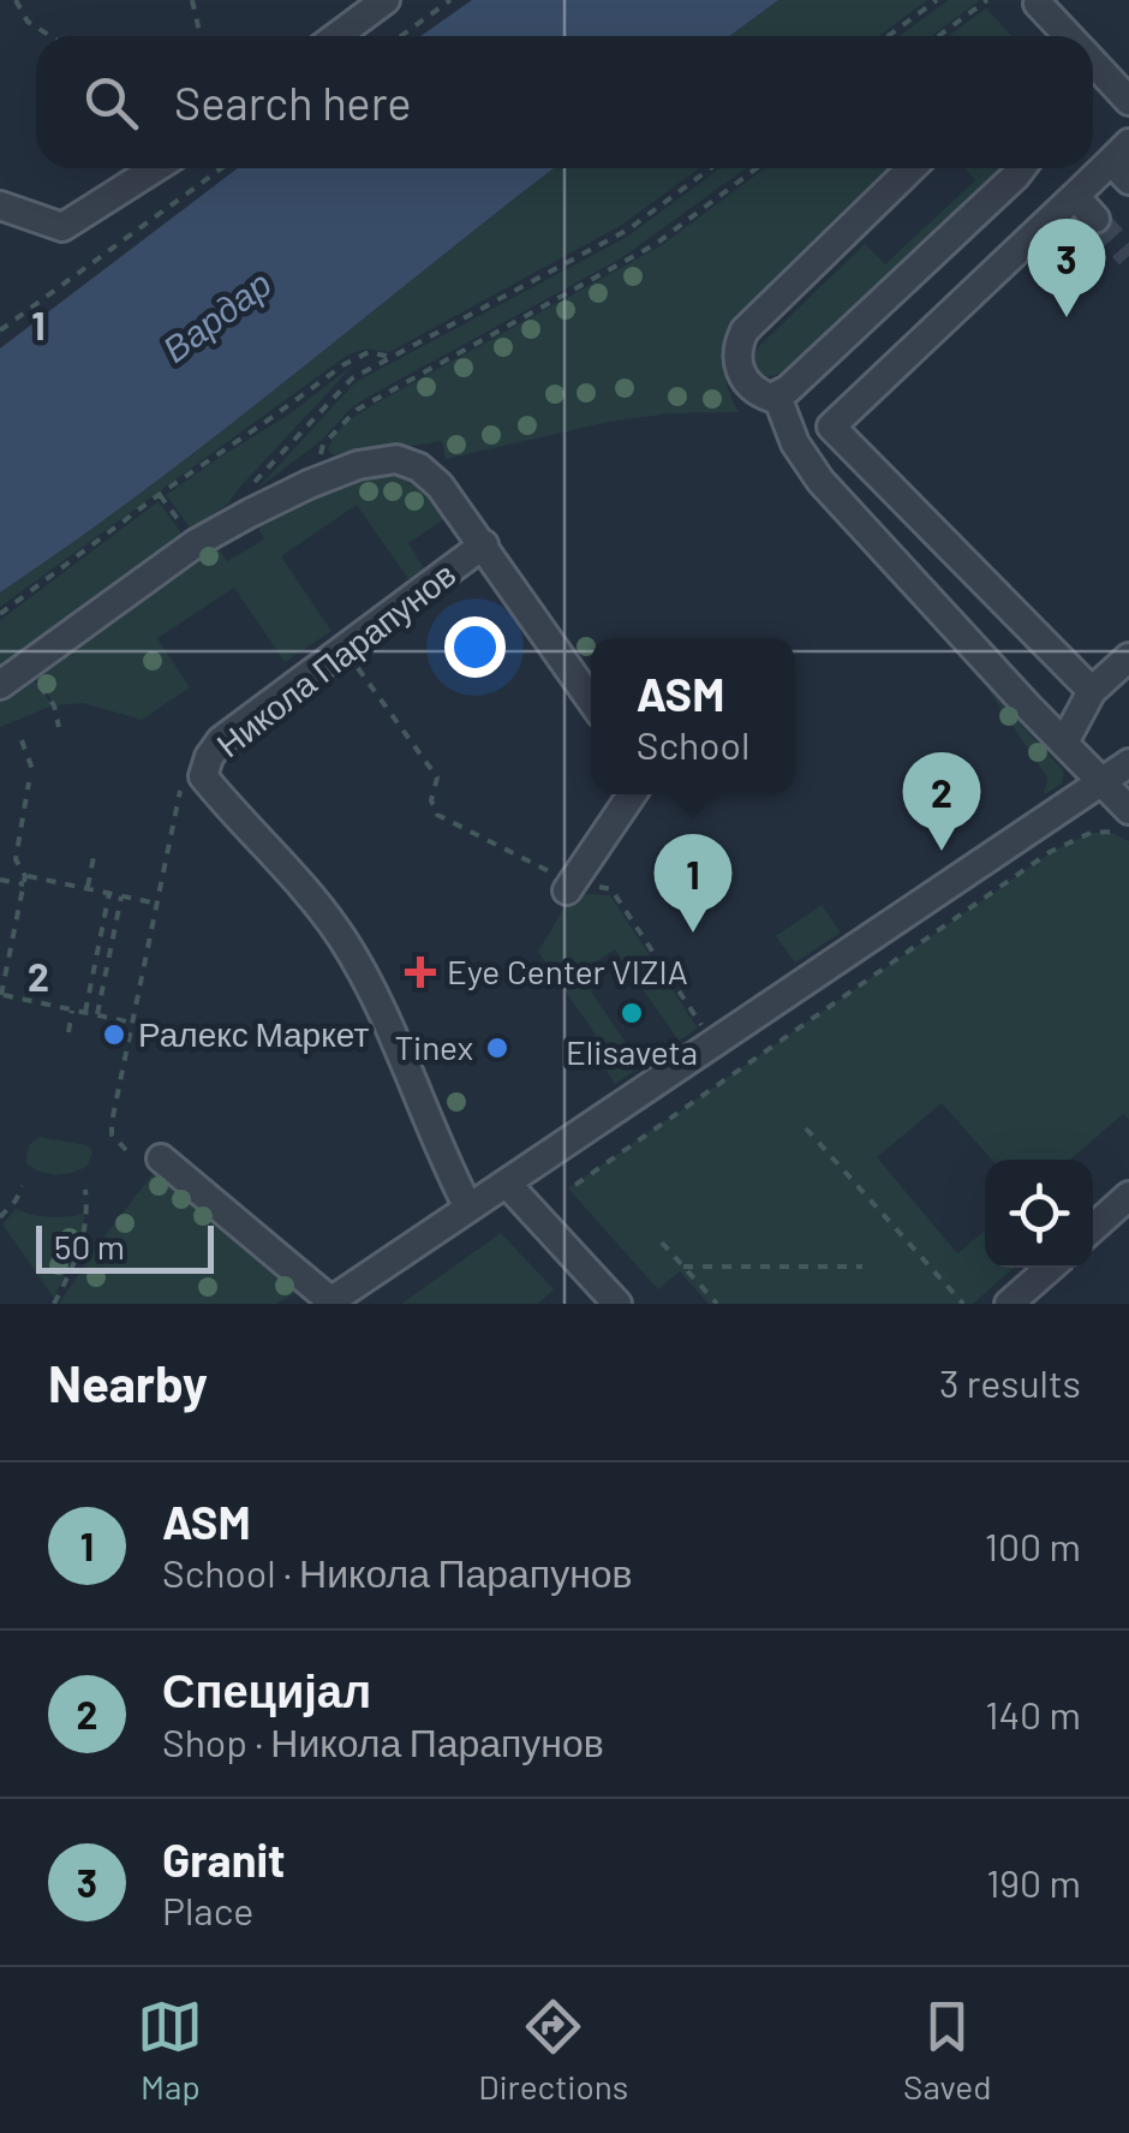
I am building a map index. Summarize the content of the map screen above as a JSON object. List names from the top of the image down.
{
  "streets": {
    "street": ["Никола Парапунов"]
  },
  "water": ["Вардар"],
  "places": {
    "health": ["Eye Center VIZIA"],
    "other": ["Elisaveta", "Ралекс Маркет", "Tinex"]
  },
  "scale_bar": "50 m",
  "page": {
    "search": "Search here",
    "pins": ["3", "2", "1"],
    "popup": ["ASM", "School"],
    "scale": "50 m",
    "heading": ["Nearby", "3 results"],
    "list": [
      {
        "mark": "1",
        "name": "ASM",
        "note": "School · Никола Парапунов",
        "value": "100 m"
      },
      {
        "mark": "2",
        "name": "Специјал",
        "note": "Shop · Никола Парапунов",
        "value": "140 m"
      },
      {
        "mark": "3",
        "name": "Granit",
        "note": "Place",
        "value": "190 m"
      }
    ],
    "nav": ["Map", "Directions", "Saved"]
  },
  "grid": {
    "rows": ["1", "2"]
  }
}
